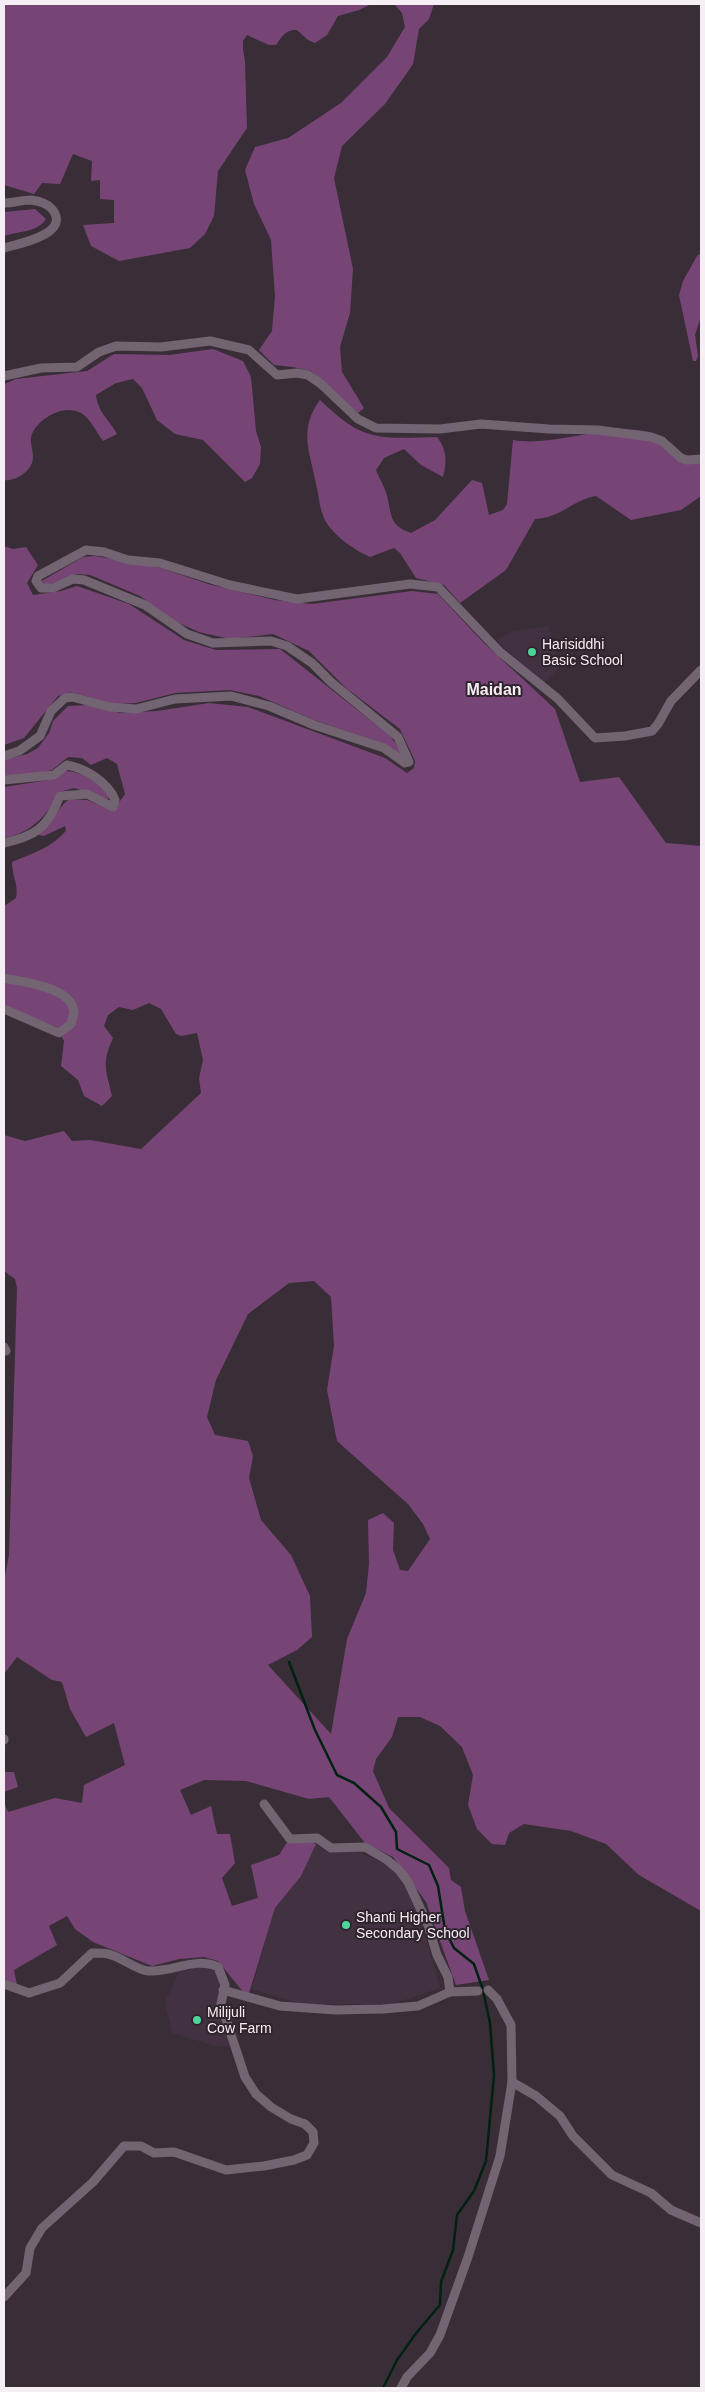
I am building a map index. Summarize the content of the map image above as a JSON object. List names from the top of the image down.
{
  "districts": ["Maidan"],
  "places": ["Harisiddhi Basic School", "Shanti Higher Secondary School", "Milijuli Cow Farm"]
}
